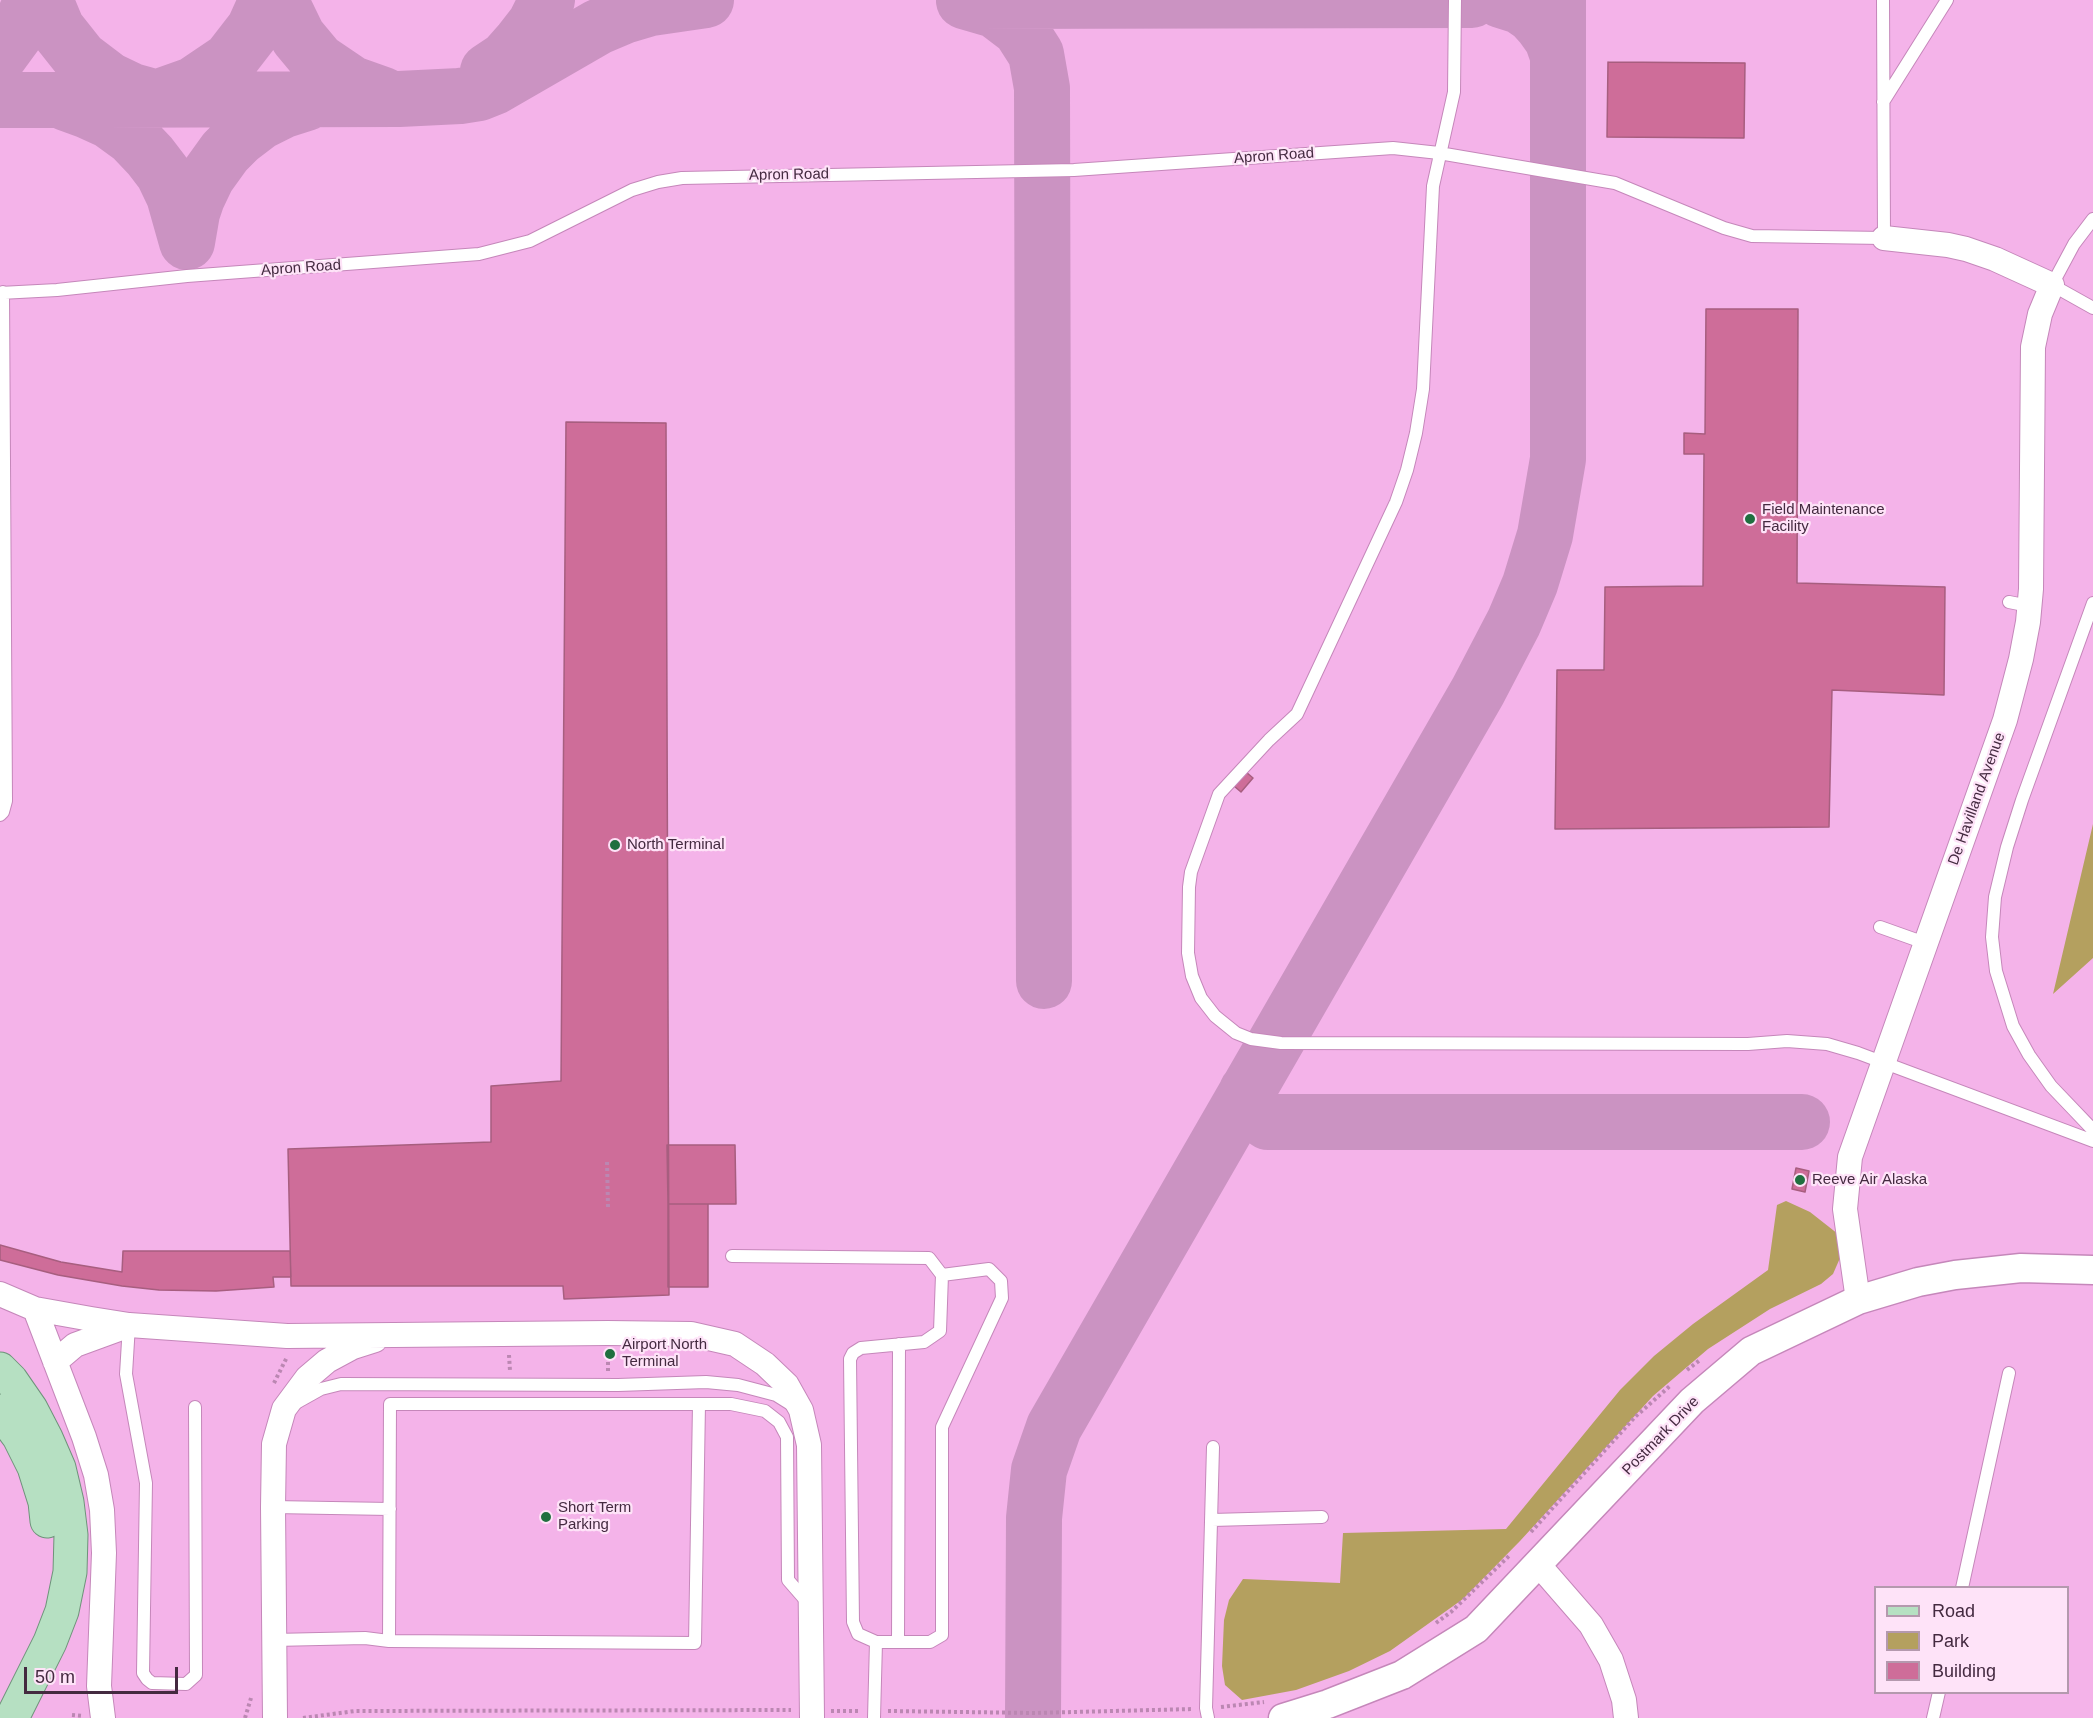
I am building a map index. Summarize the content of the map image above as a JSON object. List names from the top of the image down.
{
  "streets": {
    "street": ["De Havilland Avenue", "Postmark Drive"],
    "lane": ["Apron Road"]
  },
  "crossings": [
    ["De Havilland Avenue", "Postmark Drive"]
  ],
  "places": [
    "Field Maintenance Facility",
    "North Terminal",
    "Reeve Air Alaska",
    "Airport North Terminal",
    "Short Term Parking"
  ],
  "legend": ["Road", "Park", "Building"],
  "scale_bar": "50 m"
}
